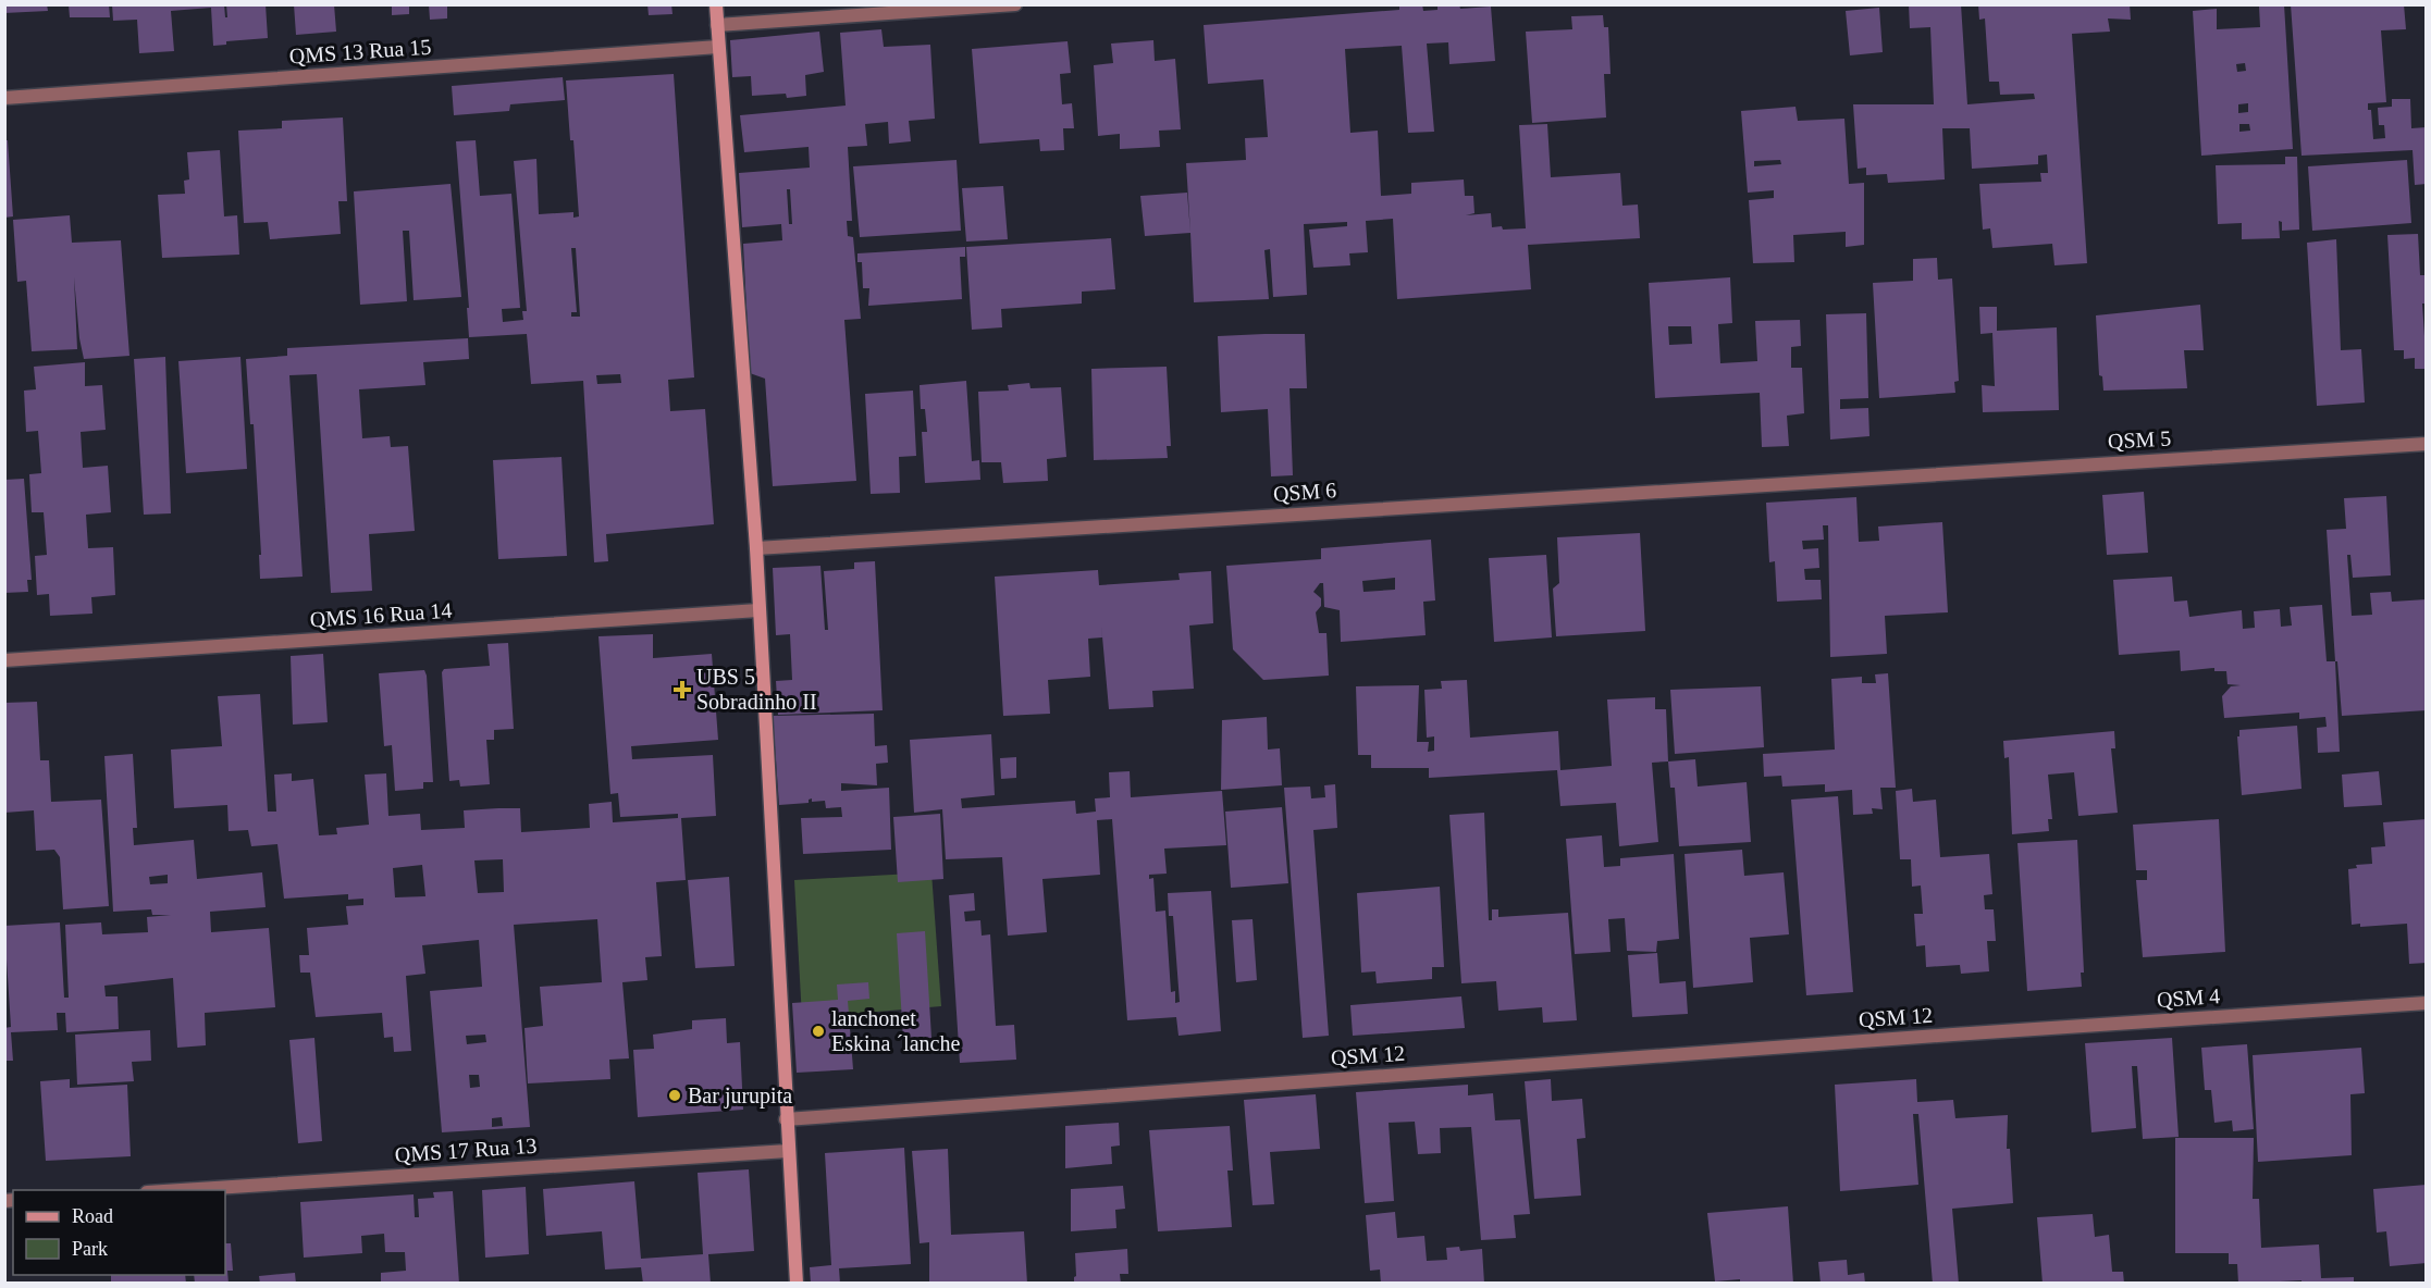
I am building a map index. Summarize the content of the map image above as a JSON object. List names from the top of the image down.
{
  "streets": {
    "street": [
      "QMS 13 Rua 15",
      "QSM 5",
      "QSM 6",
      "QMS 16 Rua 14",
      "QSM 4",
      "QSM 12",
      "QMS 17 Rua 13"
    ]
  },
  "crossings": [
    ["QSM 5", "QSM 6"],
    ["QSM 4", "QSM 12"]
  ],
  "places": {
    "health": ["UBS 5 Sobradinho II"],
    "other": ["lanchonet Eskina ´lanche", "Bar jurupita"]
  },
  "legend": ["Road", "Park"]
}
